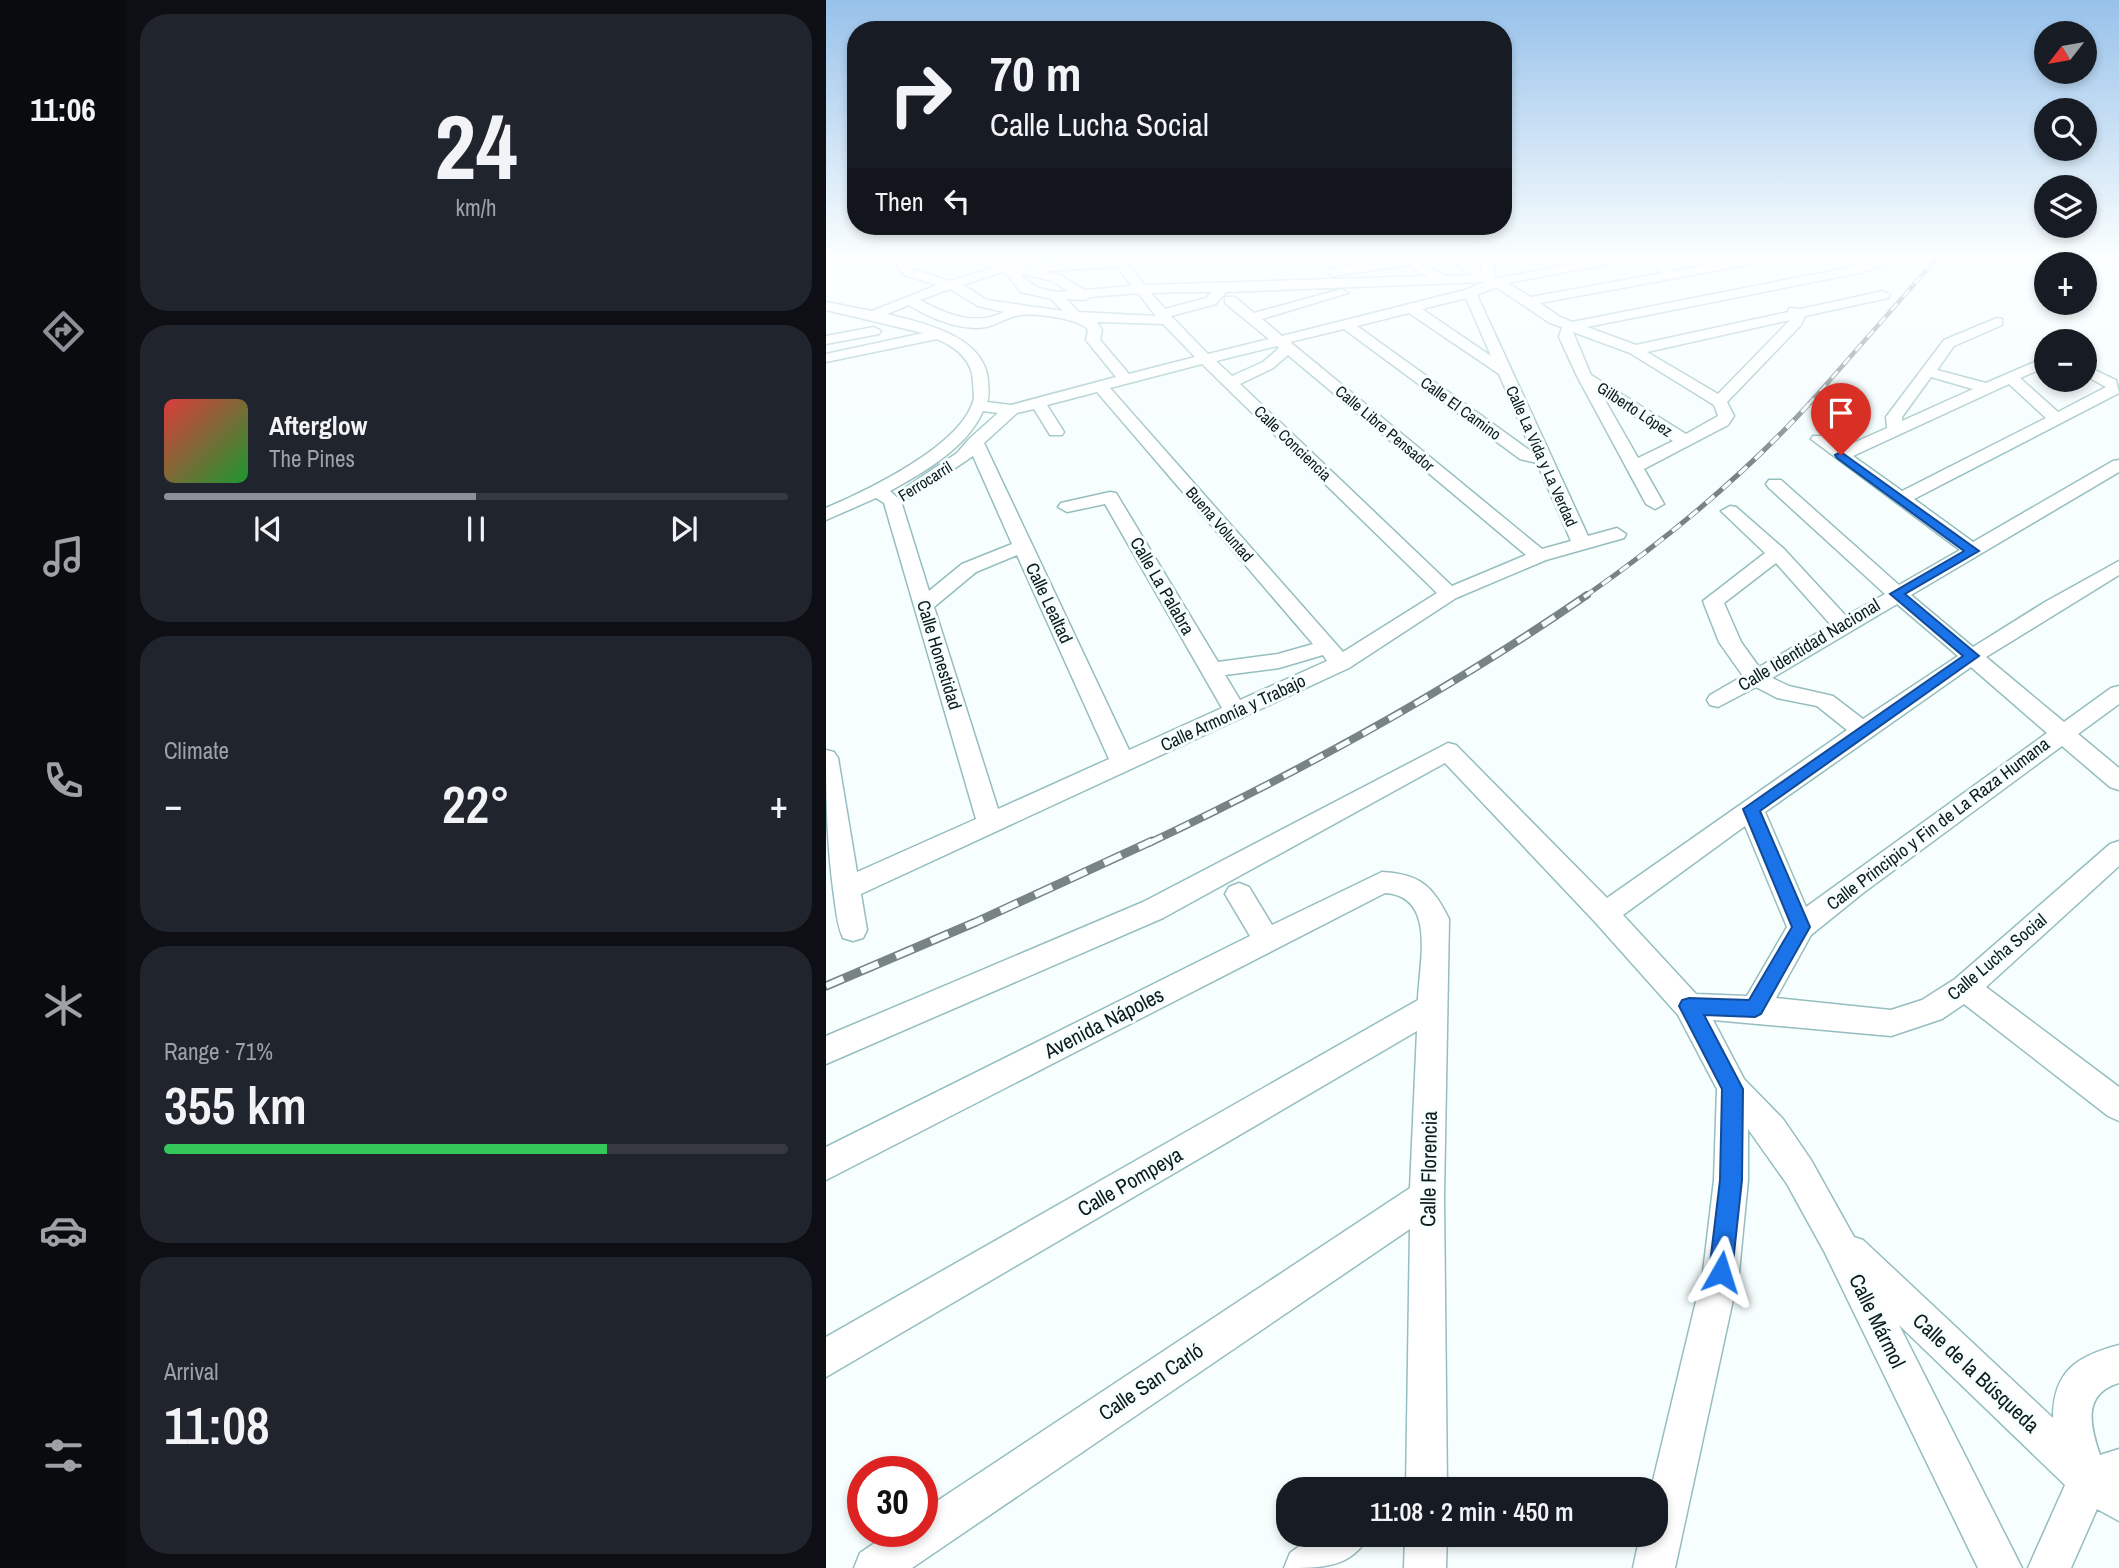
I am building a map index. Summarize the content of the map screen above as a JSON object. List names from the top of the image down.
{
  "streets": {
    "street": [
      "Calle El Camino",
      "Gilberto López",
      "Calle Libre Pensador",
      "Calle Conciencia",
      "Calle La Vida y La Verdad",
      "Ferrocarril",
      "Buena Voluntad",
      "Calle La Palabra",
      "Calle Lealtad",
      "Calle Identidad Nacional",
      "Calle Honestidad",
      "Calle Armonía y Trabajo",
      "Calle Principio y Fin de La Raza Humana",
      "Calle Lucha Social",
      "Avenida Nápoles",
      "Calle Florencia",
      "Calle Pompeya",
      "Calle Mármol",
      "Calle de la Búsqueda",
      "Calle San Carló"
    ]
  },
  "crossings": [
    ["Calle El Camino", "Calle La Vida y La Verdad"],
    ["Calle Libre Pensador", "Calle Armonía y Trabajo"],
    ["Calle Conciencia", "Calle Armonía y Trabajo"],
    ["Calle La Vida y La Verdad", "Calle Armonía y Trabajo"],
    ["Ferrocarril", "Calle Lealtad"],
    ["Ferrocarril", "Calle Honestidad"],
    ["Buena Voluntad", "Calle Armonía y Trabajo"],
    ["Calle La Palabra", "Calle Armonía y Trabajo"],
    ["Calle Lealtad", "Calle Armonía y Trabajo"],
    ["Calle Honestidad", "Calle Armonía y Trabajo"],
    ["Calle Principio y Fin de La Raza Humana", "Calle Lucha Social"],
    ["Avenida Nápoles", "Calle Florencia"],
    ["Calle Florencia", "Calle Pompeya"],
    ["Calle Florencia", "Calle San Carló"],
    ["Calle Mármol", "Calle de la Búsqueda"]
  ],
  "north": "bottom left",
  "page": {
    "tabs": "11:06",
    "tile": [
      ["24", "km/h"],
      "Climate",
      ["Range · 71%", "355 km"],
      ["Arrival", "11:08"]
    ],
    "map_buttons": ["+", "−"],
    "turn": ["70 m", "Calle Lucha Social"],
    "then": "Then",
    "song": ["Afterglow", "The Pines"],
    "heat": ["−", "22°", "+"],
    "limit": "30",
    "trip": "11:08 · 2 min · 450 m"
  }
}
